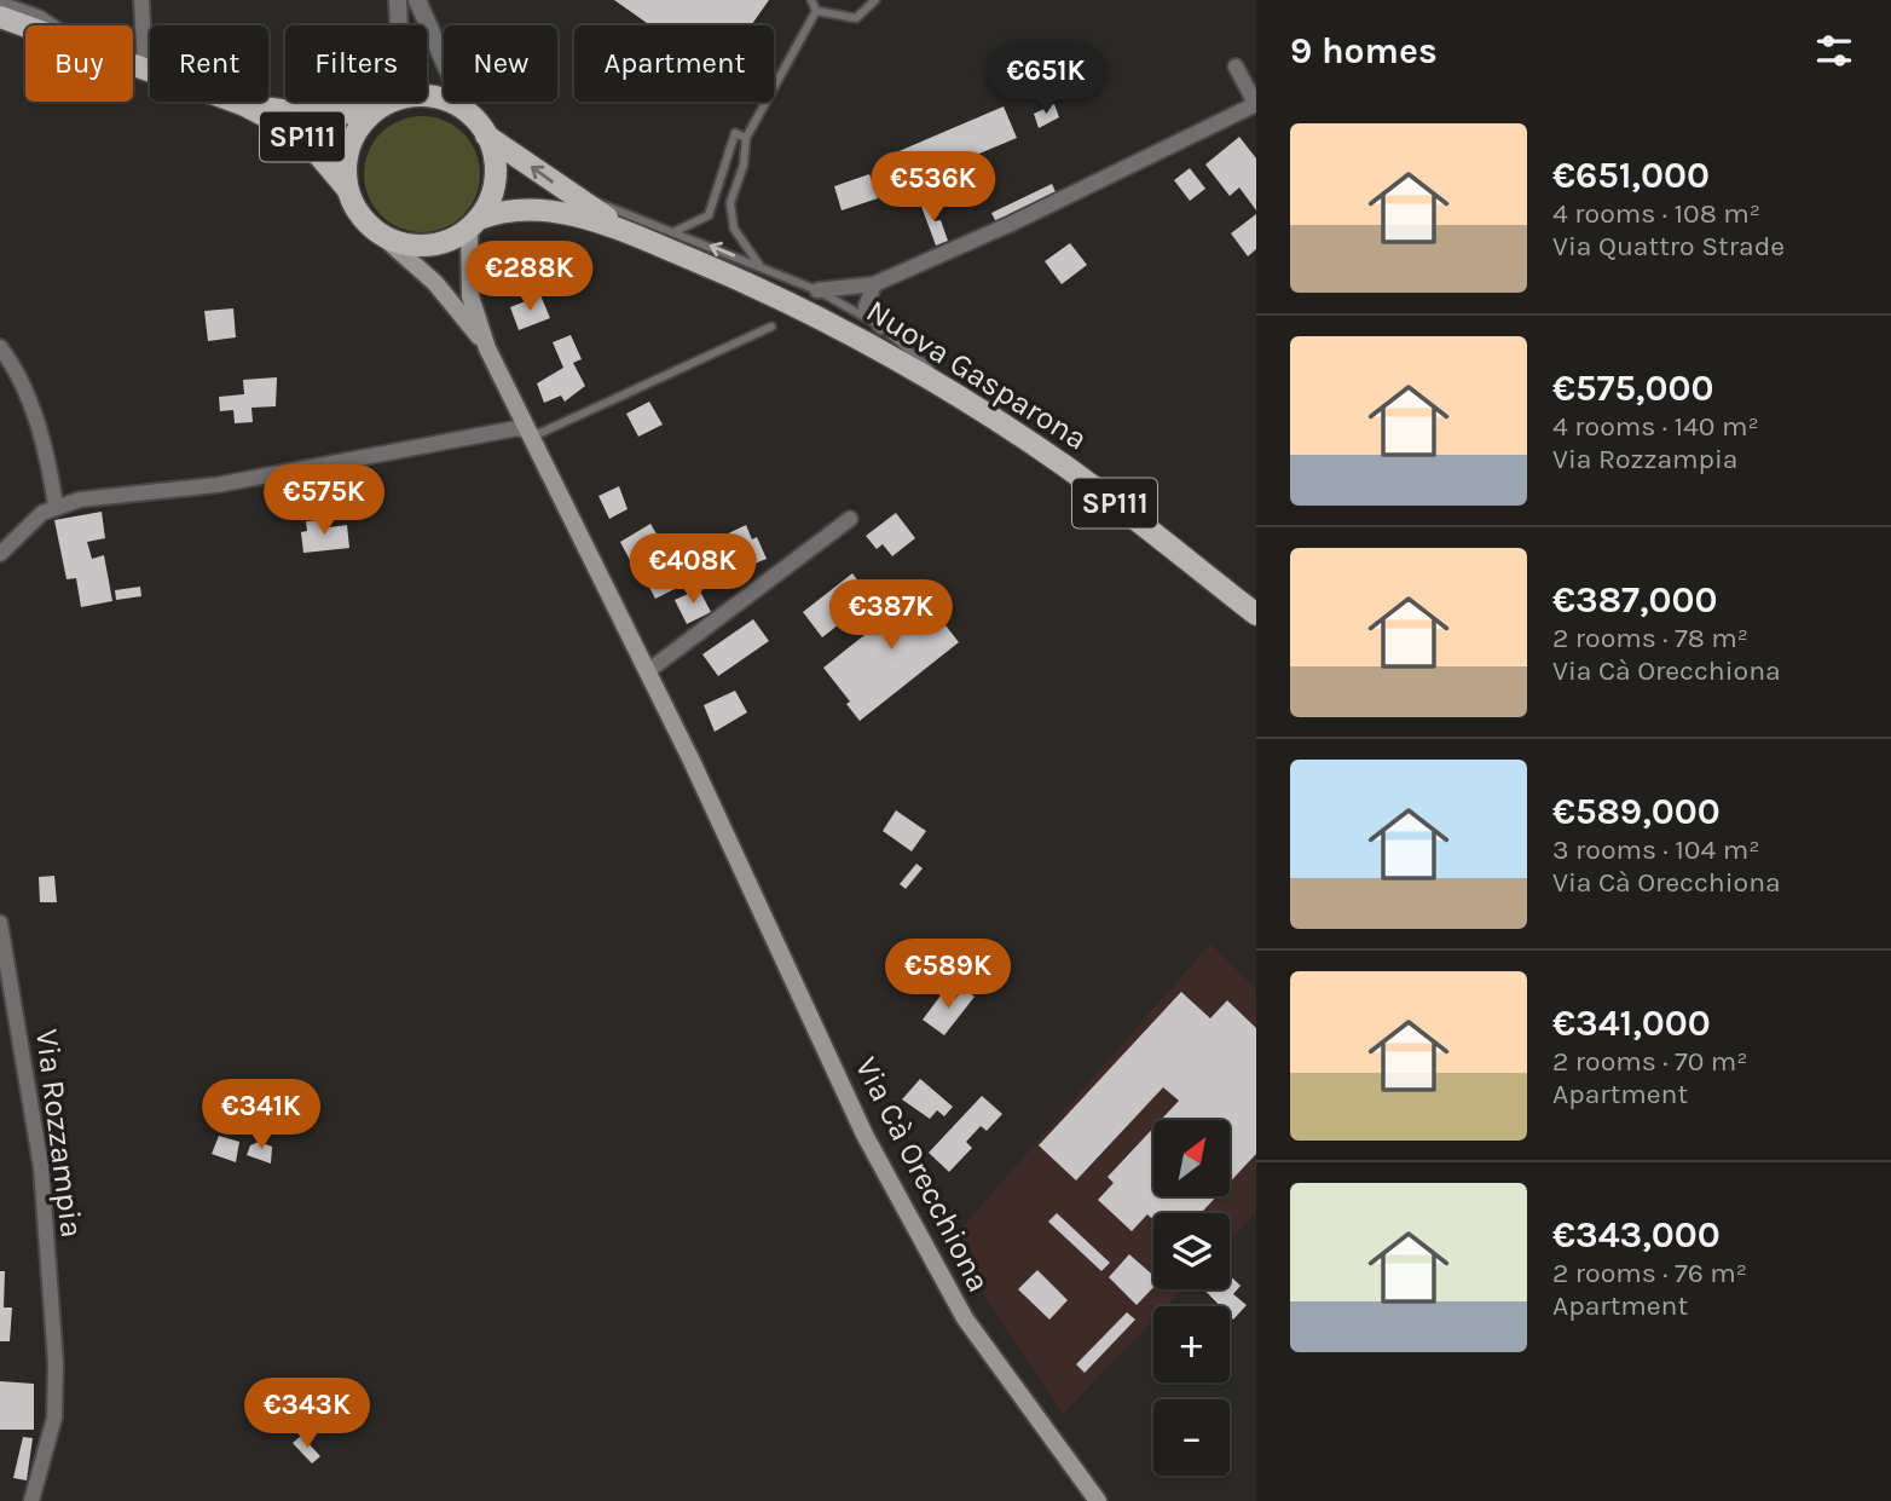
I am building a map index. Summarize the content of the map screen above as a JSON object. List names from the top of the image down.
{
  "streets": {
    "main road": ["SP111", "Nuova Gasparona", "Via Cà Orecchiona"],
    "street": ["Via Rozzampia"]
  },
  "crossings": [
    ["SP111", "Nuova Gasparona"],
    ["SP111", "Via Cà Orecchiona"],
    ["Nuova Gasparona", "Via Cà Orecchiona"]
  ],
  "north": "top right",
  "page": {
    "heading": "9 homes",
    "chip": [
      "Buy",
      "Rent",
      "Filters",
      "New",
      "Apartment"
    ],
    "price": [
      "€651K",
      "€536K",
      "€288K",
      "€575K",
      "€408K",
      "€387K",
      "€589K",
      "€341K",
      "€343K"
    ],
    "list": [
      {
        "name": "€651,000",
        "note": "4 rooms · 108 m² · Via Quattro Strade"
      },
      {
        "name": "€575,000",
        "note": "4 rooms · 140 m² · Via Rozzampia"
      },
      {
        "name": "€387,000",
        "note": "2 rooms · 78 m² · Via Cà Orecchiona"
      },
      {
        "name": "€589,000",
        "note": "3 rooms · 104 m² · Via Cà Orecchiona"
      },
      {
        "name": "€341,000",
        "note": "2 rooms · 70 m² · Apartment"
      },
      {
        "name": "€343,000",
        "note": "2 rooms · 76 m² · Apartment"
      }
    ],
    "map_buttons": ["+", "−"]
  }
}
